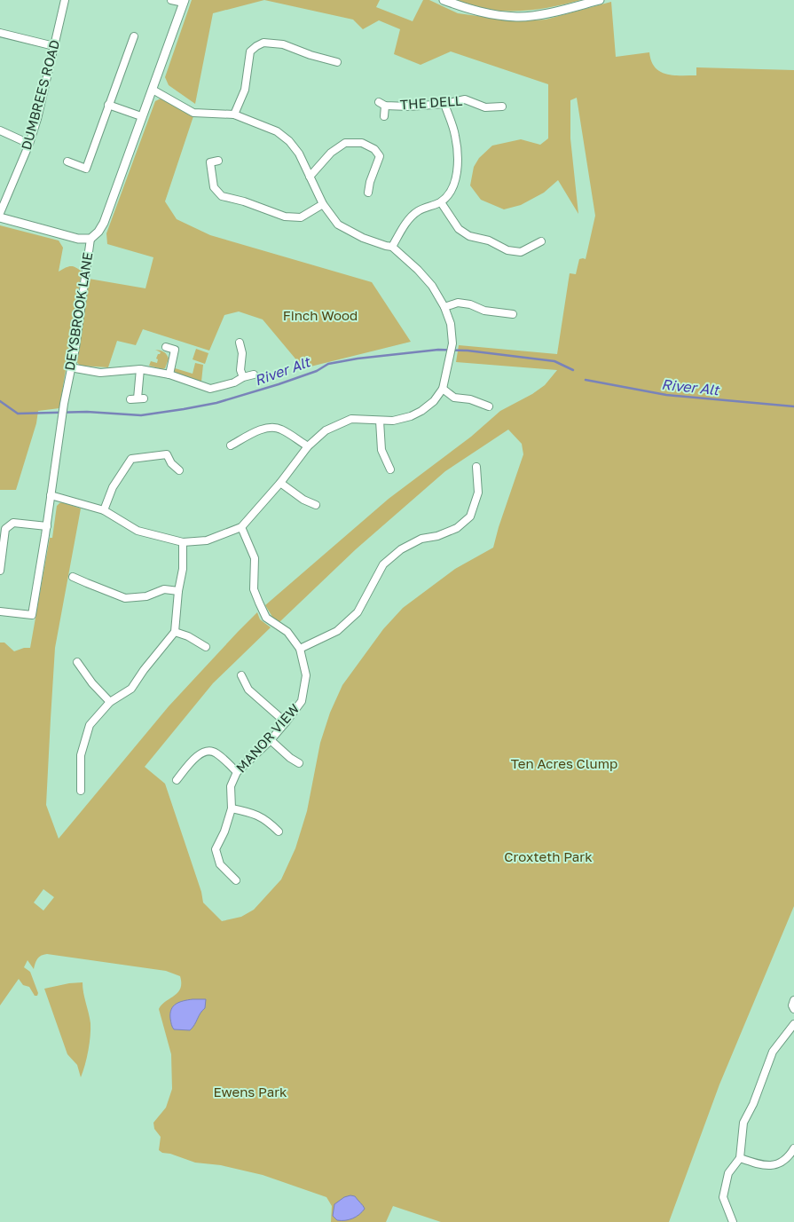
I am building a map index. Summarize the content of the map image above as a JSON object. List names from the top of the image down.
{
  "streets": {
    "street": [
      "DUMBREES ROAD",
      "THE DELL",
      "DEYSBROOK LANE",
      "MANOR VIEW"
    ]
  },
  "water": ["River Alt"],
  "parks": [
    "Finch Wood",
    "Ten Acres Clump",
    "Croxteth Park",
    "Ewens Park"
  ]
}
